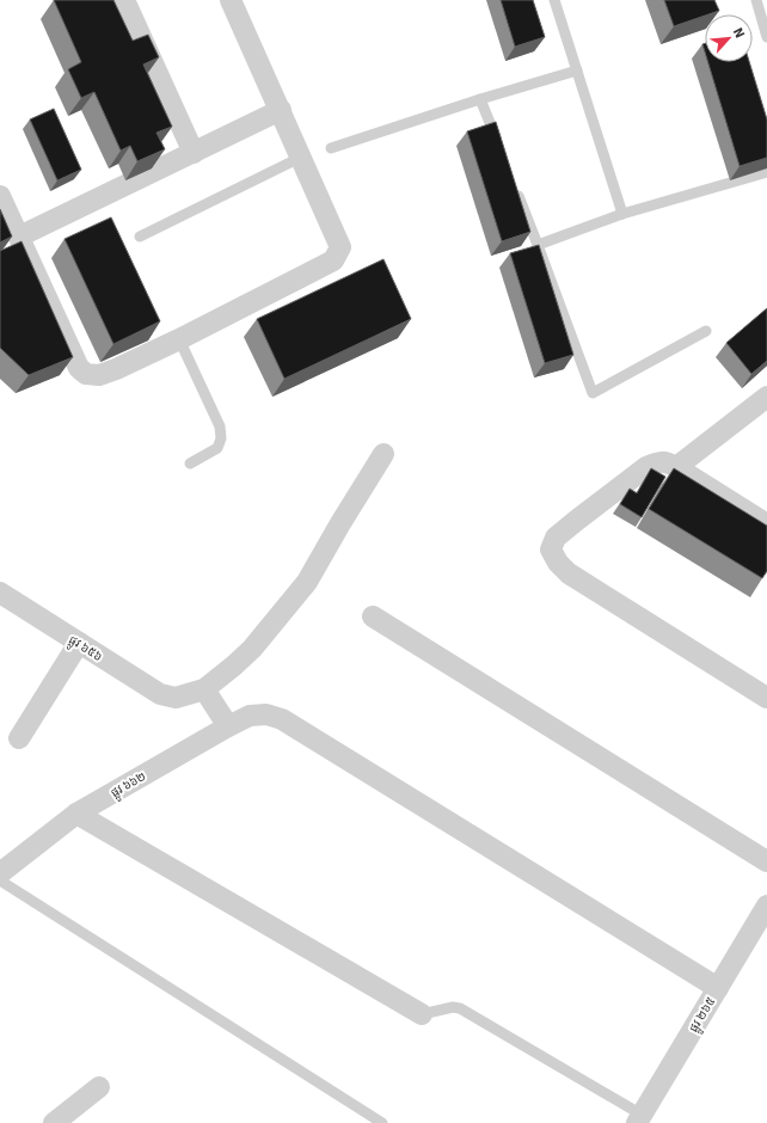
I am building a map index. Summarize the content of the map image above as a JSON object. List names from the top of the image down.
{
  "streets": {
    "street": ["ផ្លូវ ៦៥៦", "ផ្លូវ ៦៦២", "ផ្លូវ ២៦៥"]
  },
  "crossings": [
    ["ផ្លូវ ៦៦២", "ផ្លូវ ២៦៥"]
  ],
  "north": "top right"
}
